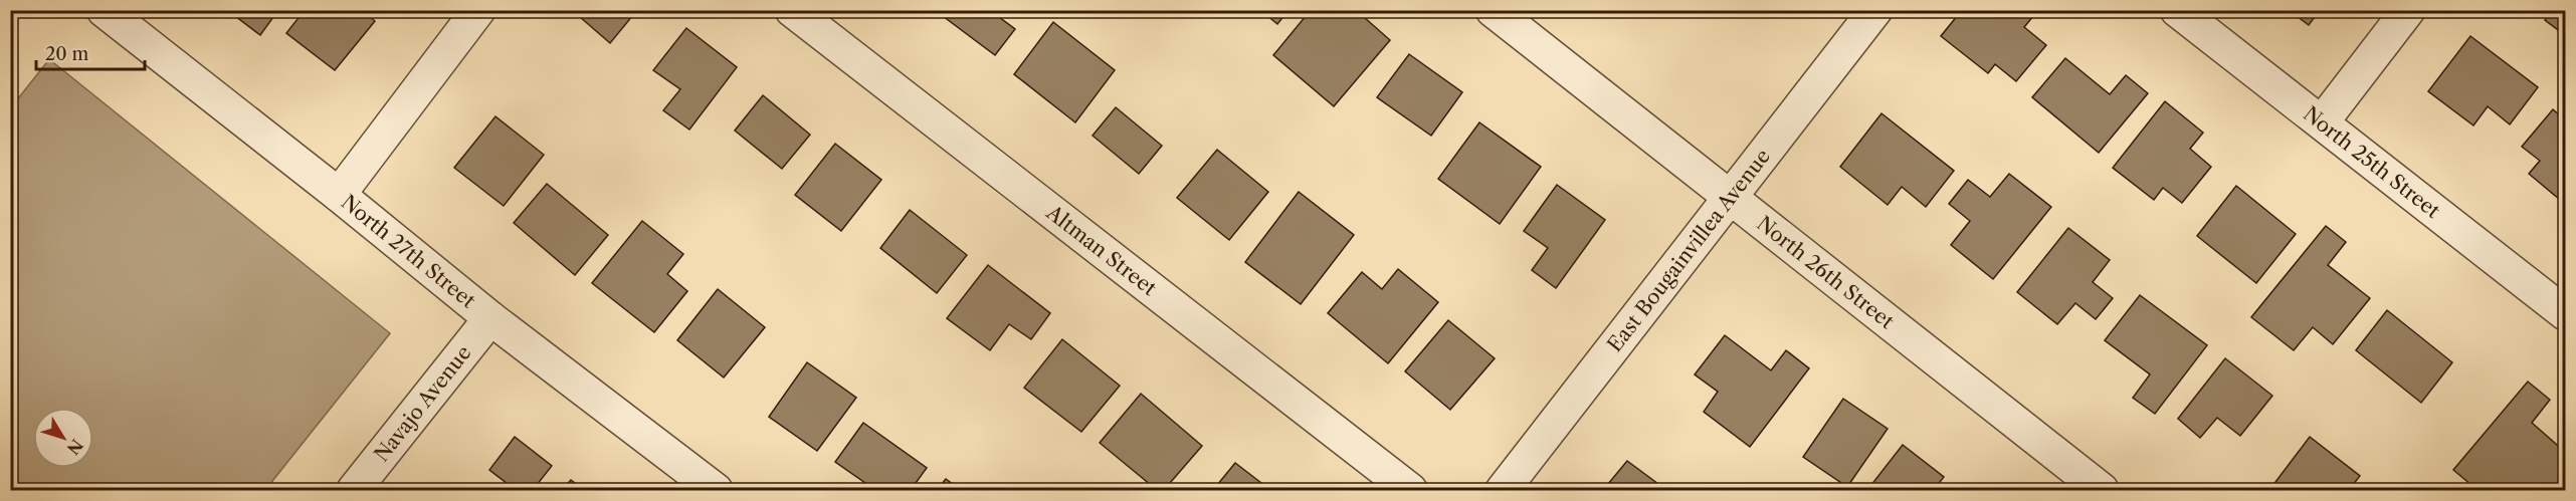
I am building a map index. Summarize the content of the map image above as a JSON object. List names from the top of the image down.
{
  "streets": {
    "street": [
      "North 25th Street",
      "Altman Street",
      "East Bougainvillea Avenue",
      "North 27th Street",
      "North 26th Street",
      "Navajo Avenue"
    ]
  },
  "crossings": [
    ["East Bougainvillea Avenue", "North 26th Street"],
    ["North 27th Street", "Navajo Avenue"]
  ],
  "scale_bar": "20 m",
  "north": "bottom right"
}
